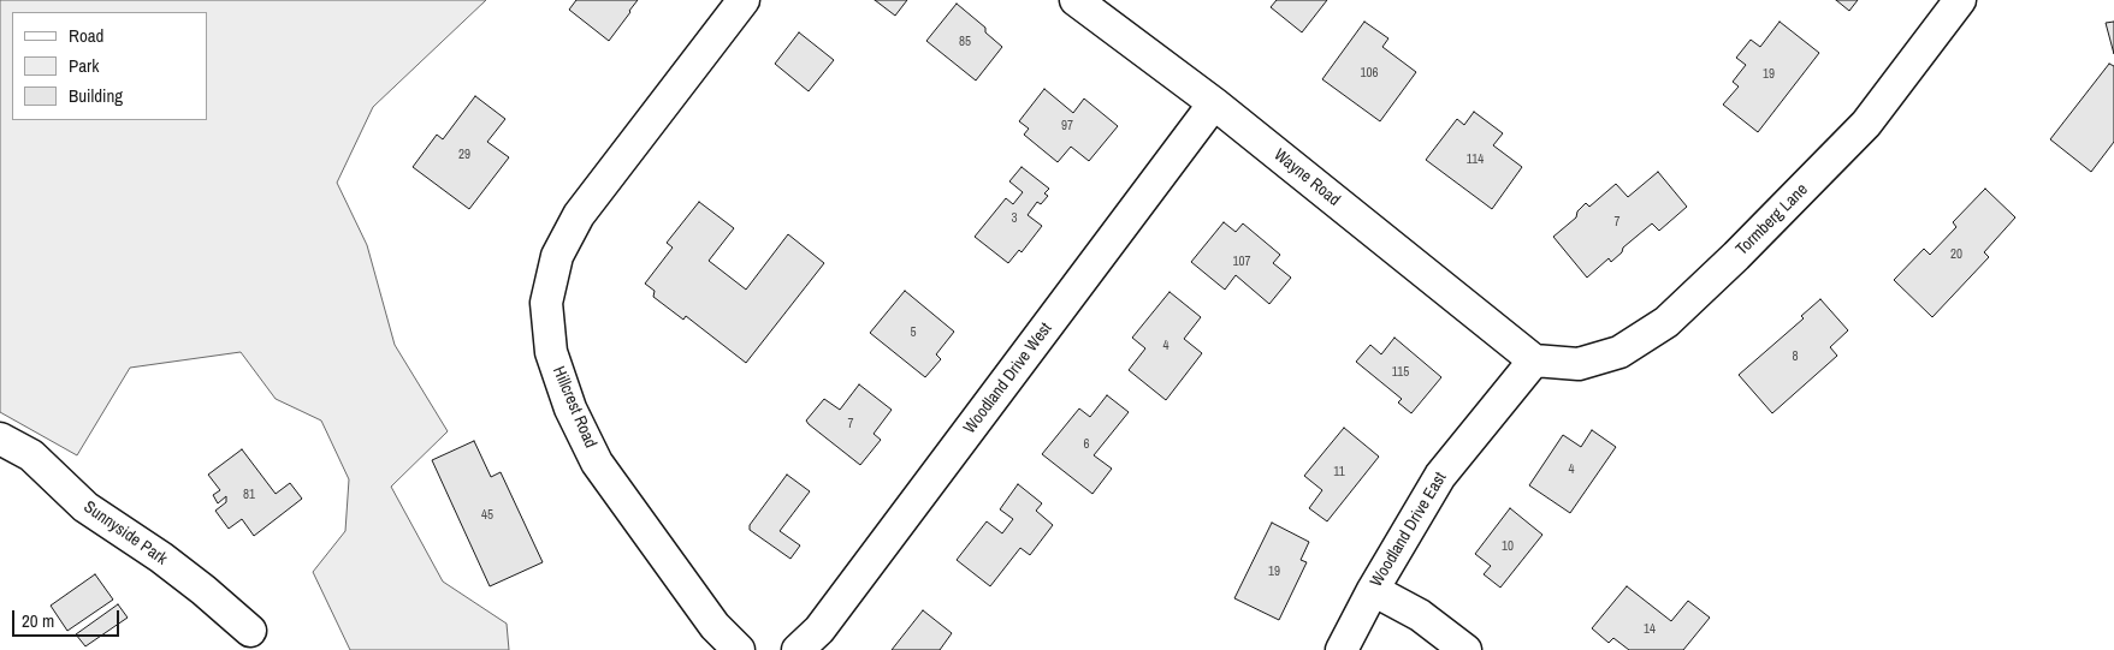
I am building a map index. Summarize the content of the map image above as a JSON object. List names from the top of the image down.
{
  "streets": {
    "street": [
      "Wayne Road",
      "Tormberg Lane",
      "Woodland Drive West",
      "Hillcrest Road",
      "Woodland Drive East",
      "Sunnyside Park"
    ]
  },
  "crossings": [
    ["Wayne Road", "Tormberg Lane"],
    ["Wayne Road", "Woodland Drive West"],
    ["Wayne Road", "Woodland Drive East"],
    ["Tormberg Lane", "Woodland Drive East"]
  ],
  "house_numbers": [
    "85",
    "106",
    "19",
    "97",
    "29",
    "114",
    "3",
    "7",
    "20",
    "107",
    "5",
    "4",
    "8",
    "115",
    "7",
    "6",
    "4",
    "11",
    "81",
    "45",
    "10",
    "19",
    "14"
  ],
  "legend": ["Road", "Park", "Building"],
  "scale_bar": "20 m"
}
